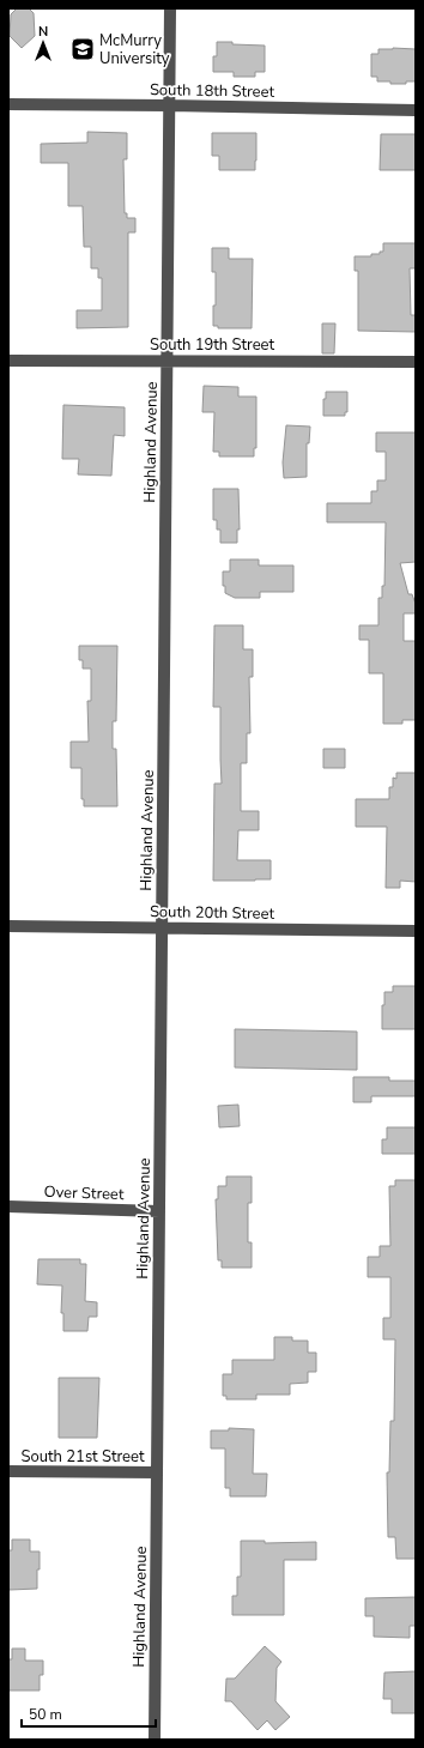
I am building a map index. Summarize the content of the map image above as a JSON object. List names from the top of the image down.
{
  "streets": {
    "street": [
      "South 18th Street",
      "South 19th Street",
      "Highland Avenue",
      "South 20th Street",
      "Over Street",
      "South 21st Street"
    ]
  },
  "crossings": [
    ["South 18th Street", "Highland Avenue"],
    ["South 19th Street", "Highland Avenue"],
    ["Highland Avenue", "South 20th Street"],
    ["Highland Avenue", "Over Street"],
    ["Highland Avenue", "South 21st Street"]
  ],
  "places": {
    "school or university": ["McMurry University"]
  },
  "scale_bar": "50 m",
  "north": "top"
}
